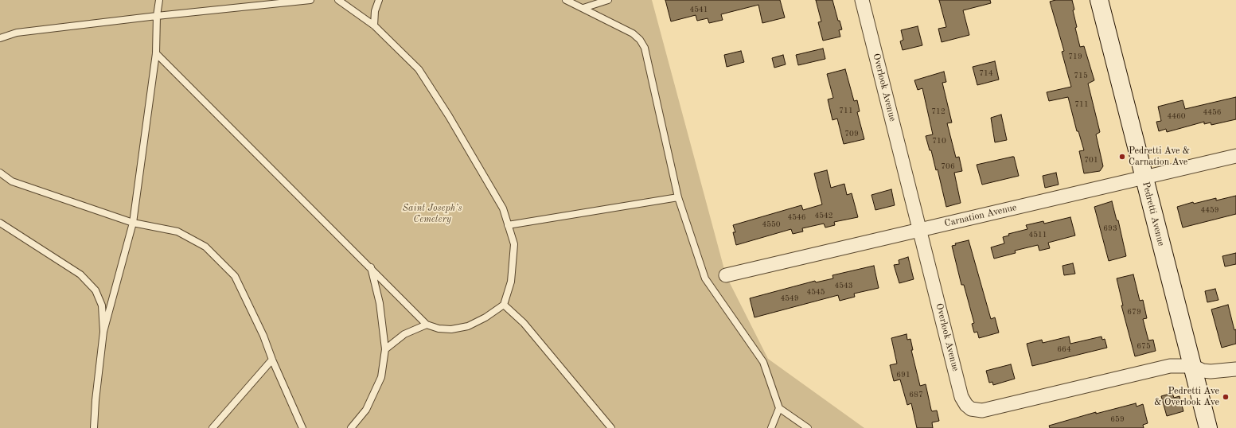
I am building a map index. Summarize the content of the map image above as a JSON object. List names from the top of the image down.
{
  "streets": {
    "street": ["Overlook Avenue", "Pedretti Avenue", "Carnation Avenue"]
  },
  "crossings": [
    ["Overlook Avenue", "Pedretti Avenue"],
    ["Overlook Avenue", "Carnation Avenue"],
    ["Pedretti Avenue", "Carnation Avenue"]
  ],
  "parks": ["Saint Joseph’s Cemetery"],
  "places": ["Pedretti Ave & Carnation Ave", "Pedretti Ave & Overlook Ave"],
  "house_numbers": [
    "4541",
    "719",
    "714",
    "715",
    "711",
    "711",
    "712",
    "4456",
    "4460",
    "709",
    "710",
    "701",
    "706",
    "4459",
    "4542",
    "4546",
    "4550",
    "693",
    "4511",
    "4543",
    "4545",
    "4549",
    "679",
    "675",
    "664",
    "691",
    "687",
    "659"
  ]
}
